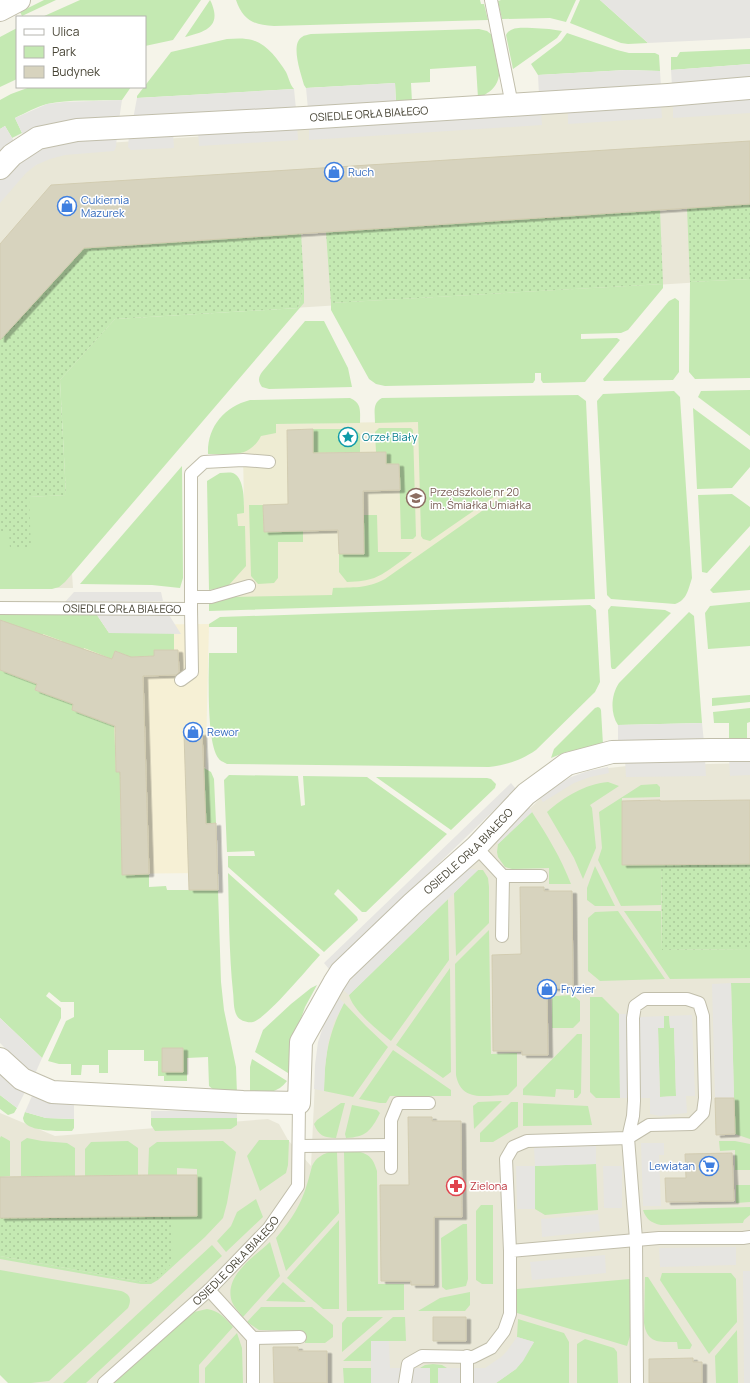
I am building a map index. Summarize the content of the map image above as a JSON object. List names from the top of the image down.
{
  "streets": {
    "street": ["OSIEDLE ORŁA BIAŁEGO"]
  },
  "places": {
    "shop": [
      "Ruch",
      "Cukiernia Mazurek",
      "Rewor",
      "Fryzier"
    ],
    "place": ["Orzeł Biały"],
    "school or university": ["Przedszkole nr 20 im. Śmiałka Umiałka"],
    "supermarket": ["Lewiatan"],
    "pharmacy": ["Zielona"]
  },
  "legend": ["Ulica", "Park", "Budynek"]
}
